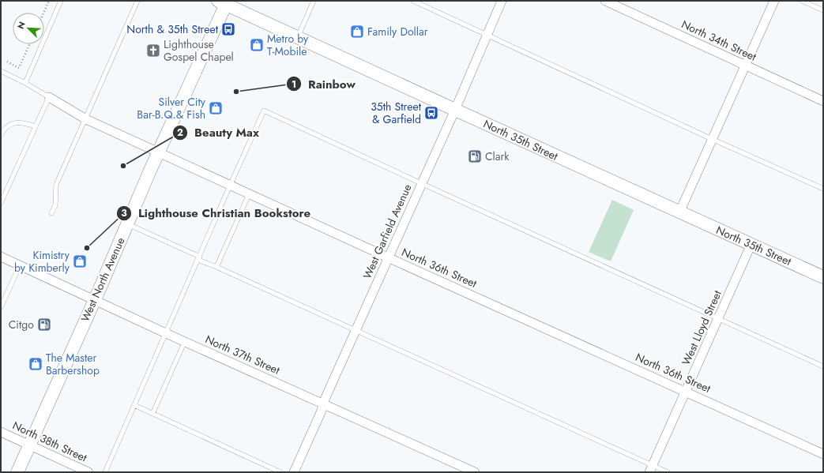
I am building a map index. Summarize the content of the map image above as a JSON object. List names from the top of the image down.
{
  "streets": {
    "main road": ["North 35th Street", "West North Avenue"],
    "street": [
      "North 34th Street",
      "West Garfield Avenue",
      "North 36th Street",
      "West Lloyd Street",
      "North 37th Street",
      "North 38th Street"
    ]
  },
  "crossings": [
    ["North 35th Street", "West Garfield Avenue"],
    ["North 35th Street", "West North Avenue"],
    ["North 35th Street", "West Lloyd Street"],
    ["West Garfield Avenue", "North 36th Street"],
    ["West Garfield Avenue", "North 37th Street"],
    ["North 36th Street", "West North Avenue"],
    ["North 36th Street", "West Lloyd Street"],
    ["West North Avenue", "North 37th Street"],
    ["West North Avenue", "North 38th Street"]
  ],
  "places": {
    "bus stop": ["North & 35th Street", "35th Street & Garfield"],
    "shop": [
      "Family Dollar",
      "Metro by T-Mobile",
      "Silver City Bar-B.Q.& Fish",
      "Kimistry by Kimberly",
      "The Master Barbershop"
    ],
    "church": ["Lighthouse Gospel Chapel"],
    "other": ["Rainbow", "Beauty Max", "Lighthouse Christian Bookstore"],
    "fuel station": ["Clark", "Citgo"]
  },
  "north": "top left"
}
